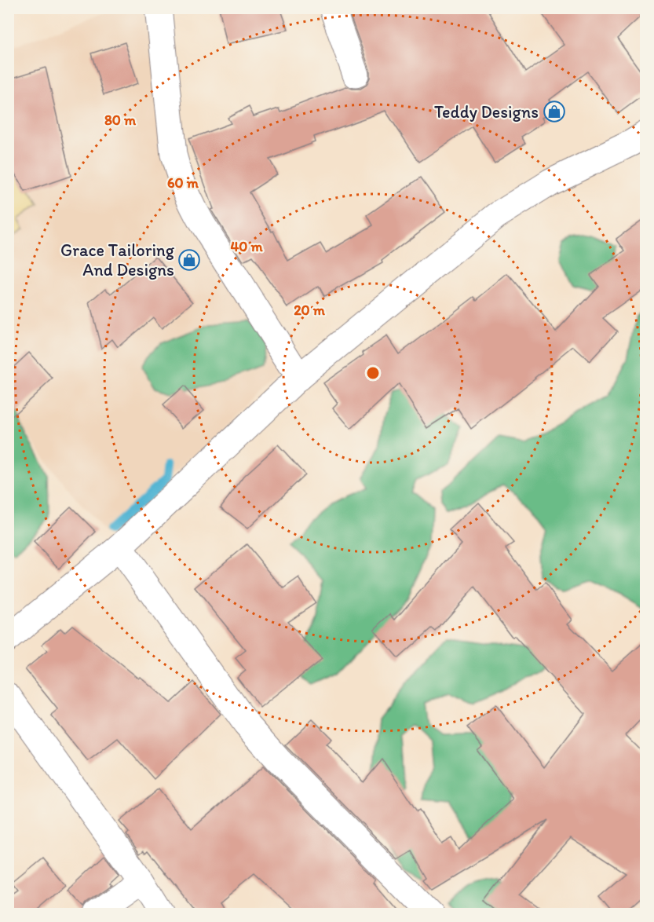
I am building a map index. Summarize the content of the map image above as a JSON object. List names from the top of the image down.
{
  "places": {
    "shop": ["Teddy Designs", "Grace Tailoring And Designs"]
  },
  "rings": [
    "80 m",
    "60 m",
    "40 m",
    "20 m"
  ]
}
